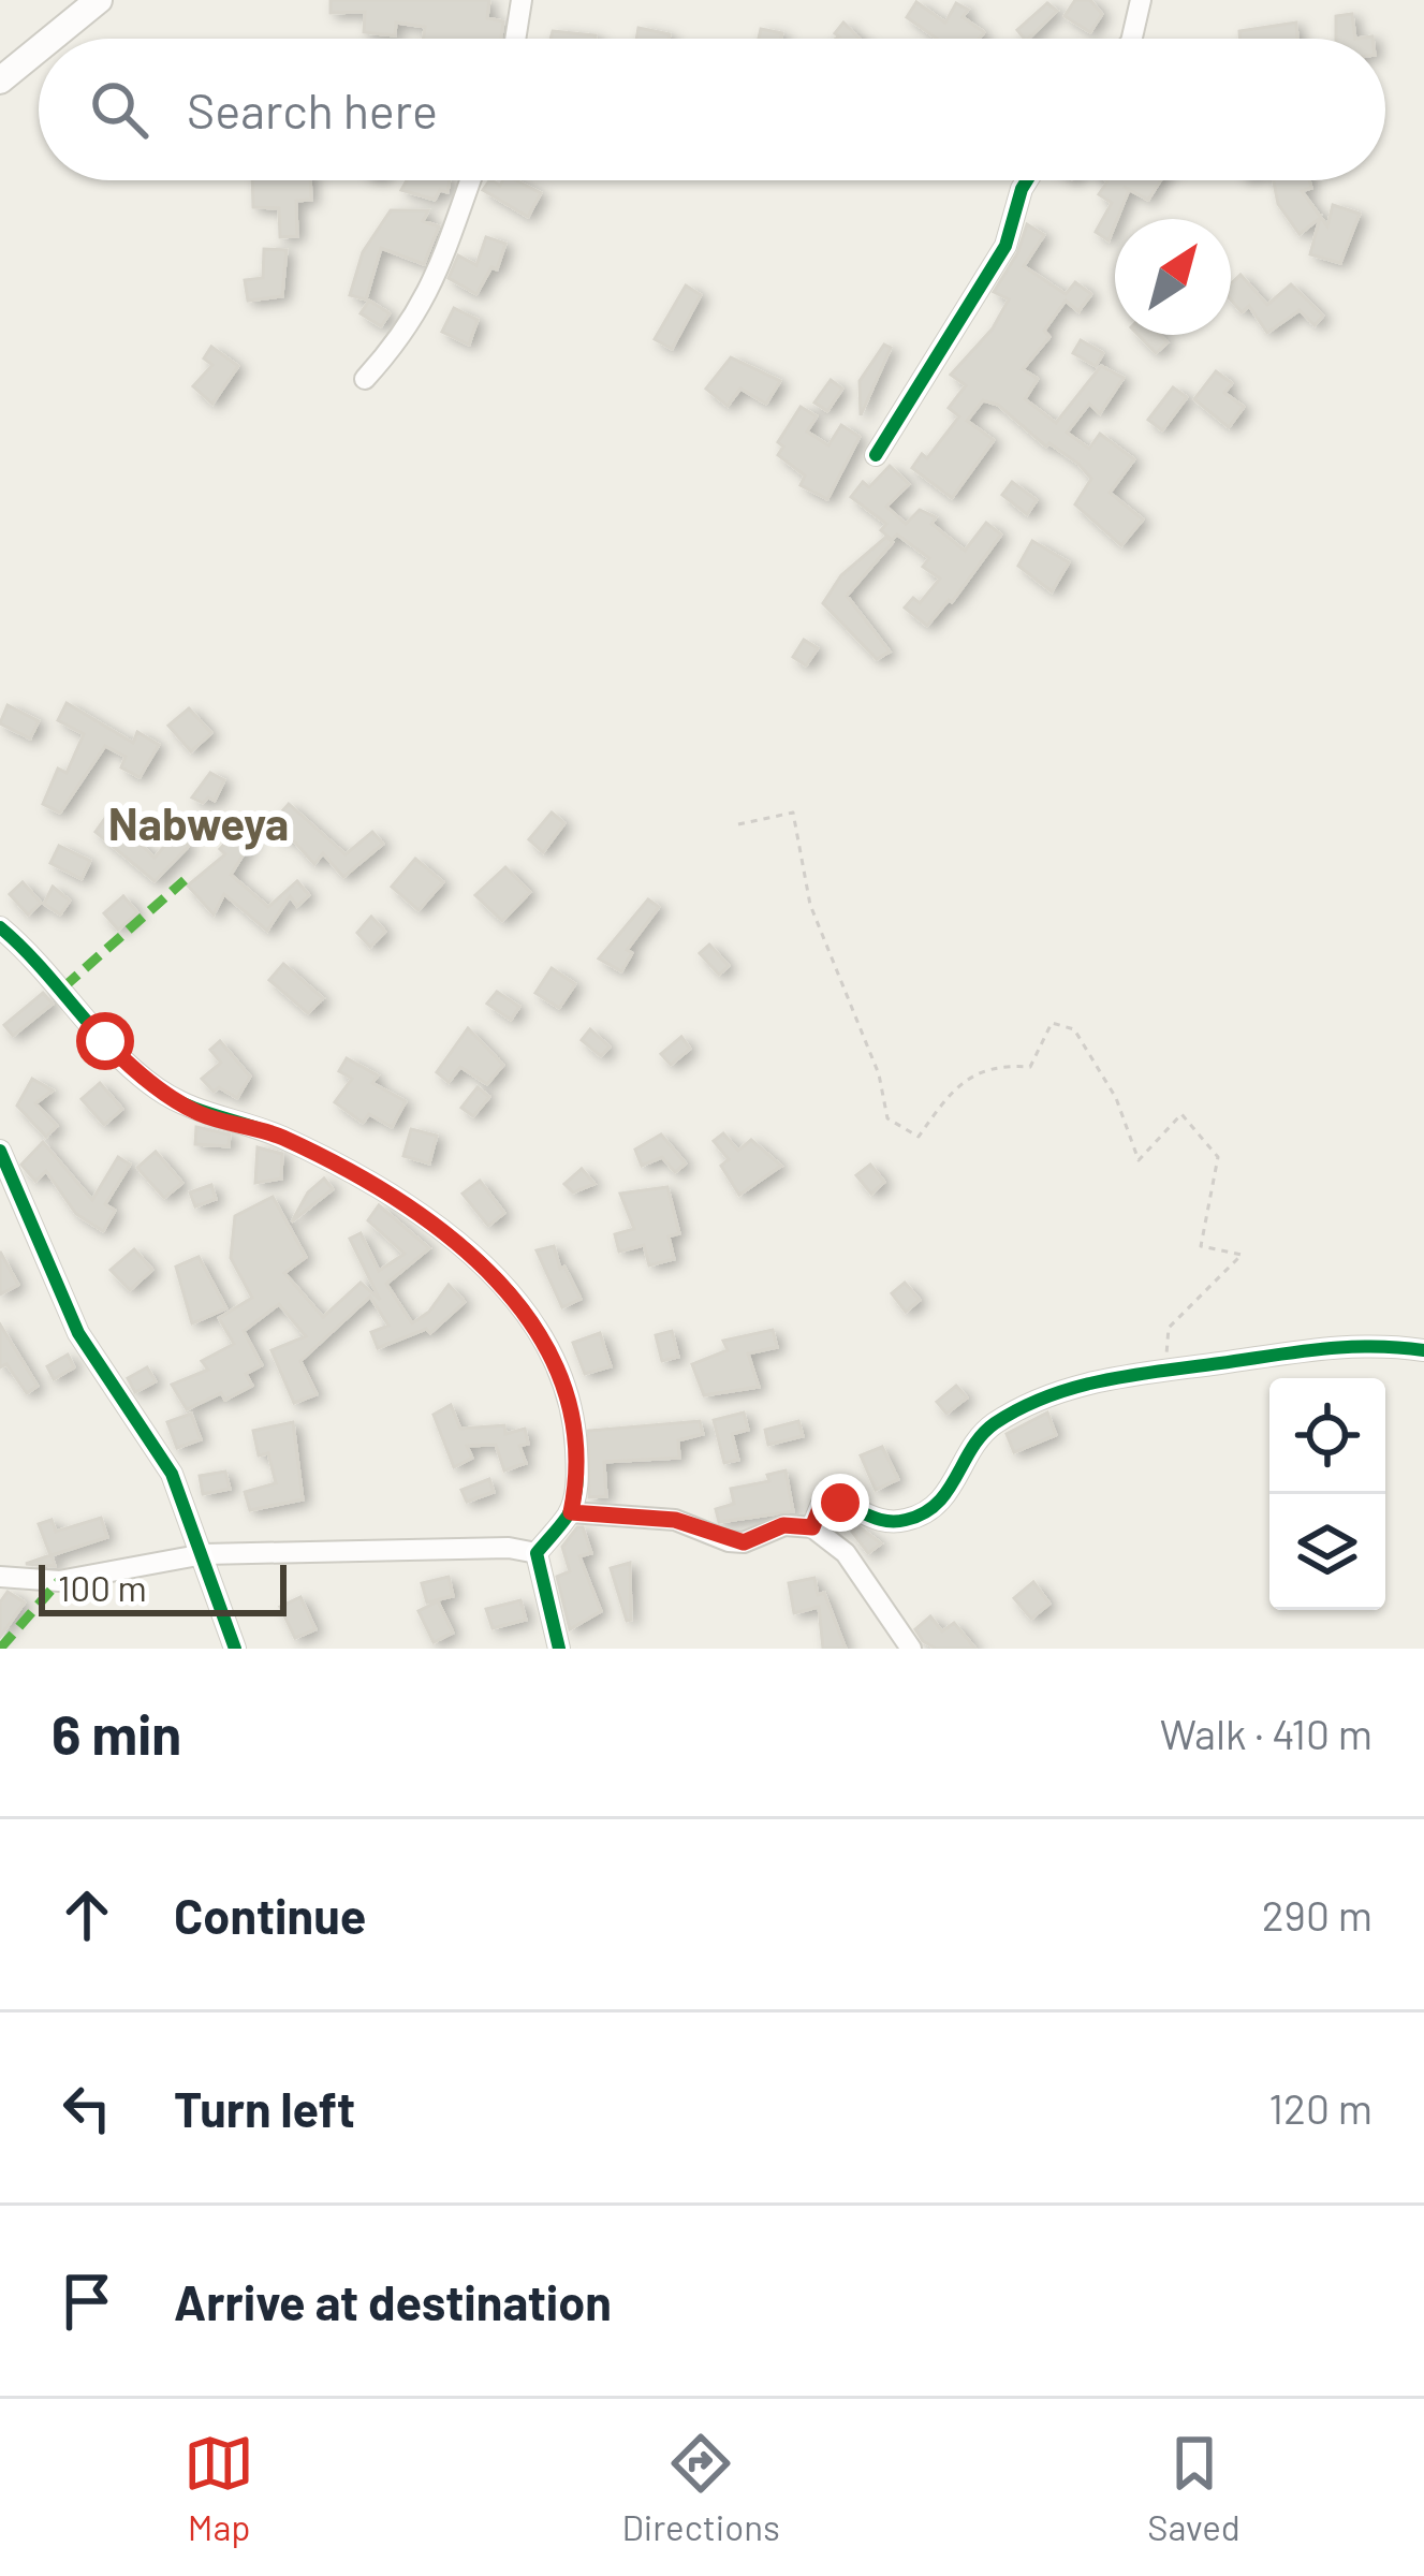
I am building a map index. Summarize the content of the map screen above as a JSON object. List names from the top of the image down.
{
  "districts": ["Nabweya"],
  "scale_bar": "100 m",
  "north": "top right",
  "page": {
    "search": "Search here",
    "scale": "100 m",
    "heading": ["6 min", "Walk · 410 m"],
    "list": [
      ["Continue", "290 m"],
      ["Turn left", "120 m"],
      "Arrive at destination"
    ],
    "nav": ["Map", "Directions", "Saved"]
  }
}
